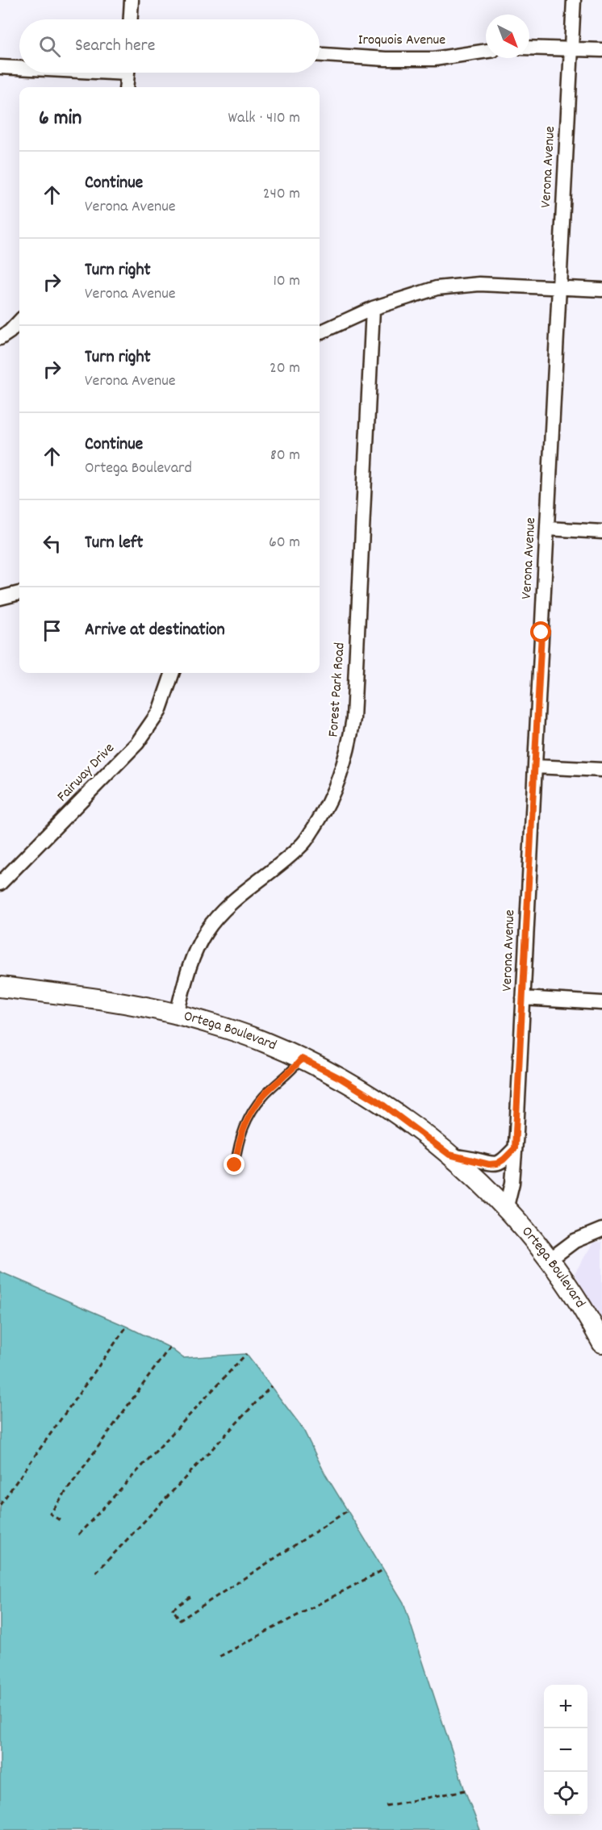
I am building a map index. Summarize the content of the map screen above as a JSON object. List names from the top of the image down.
{
  "streets": {
    "main road": ["Ortega Boulevard"],
    "street": [
      "Iroquois Avenue",
      "Verona Avenue",
      "Forest Park Road",
      "Fairway Drive"
    ]
  },
  "crossings": [
    ["Verona Avenue", "Ortega Boulevard"],
    ["Forest Park Road", "Ortega Boulevard"]
  ],
  "north": "bottom right",
  "page": {
    "search": "Search here",
    "heading": ["6 min", "Walk · 410 m"],
    "list": [
      ["Continue", "Verona Avenue", "240 m"],
      ["Turn right", "Verona Avenue", "10 m"],
      ["Turn right", "Verona Avenue", "20 m"],
      ["Continue", "Ortega Boulevard", "80 m"],
      ["Turn left", "60 m"],
      "Arrive at destination"
    ],
    "map_buttons": ["+", "−"]
  }
}
